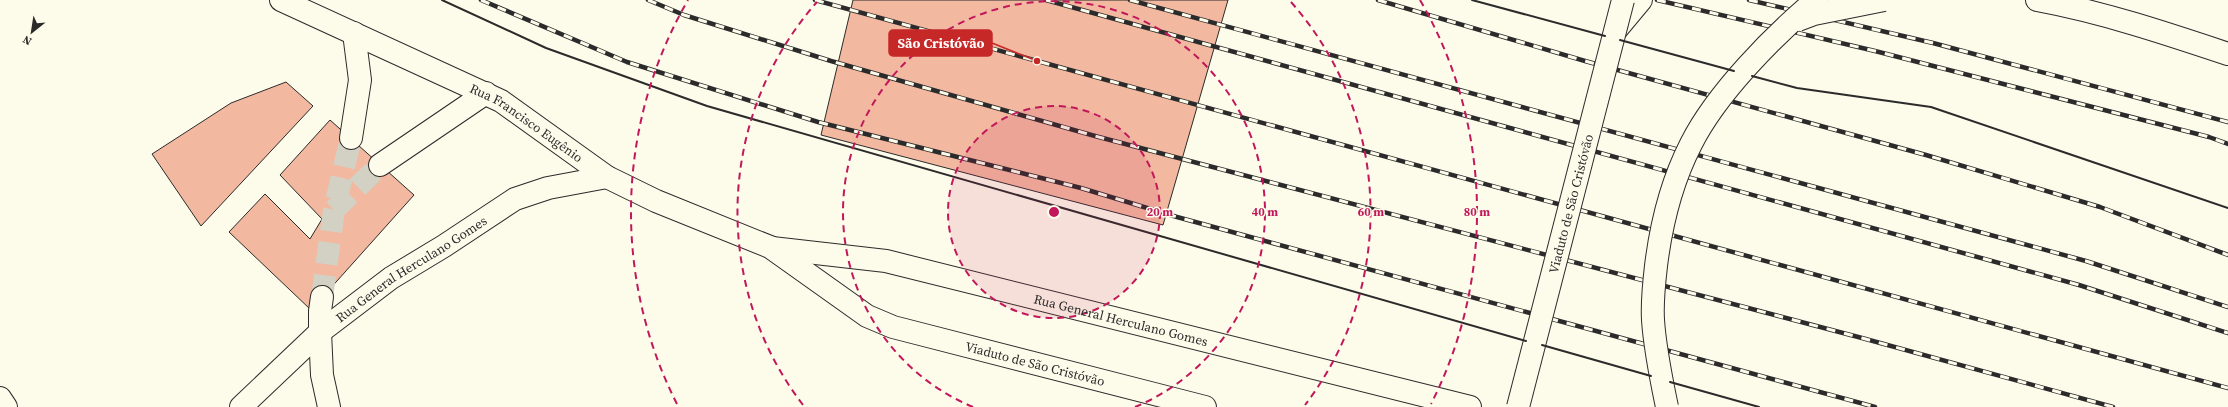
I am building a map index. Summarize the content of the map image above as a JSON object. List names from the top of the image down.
{
  "streets": {
    "main road": ["Rua Francisco Eugênio", "Viaduto de São Cristóvão", "Rua General Herculano Gomes"]
  },
  "crossings": [
    ["Rua Francisco Eugênio", "Viaduto de São Cristóvão"],
    ["Rua Francisco Eugênio", "Rua General Herculano Gomes"],
    ["Viaduto de São Cristóvão", "Rua General Herculano Gomes"]
  ],
  "places": ["São Cristóvão"],
  "north": "bottom left",
  "rings": [
    "20 m",
    "40 m",
    "60 m",
    "80 m"
  ]
}
